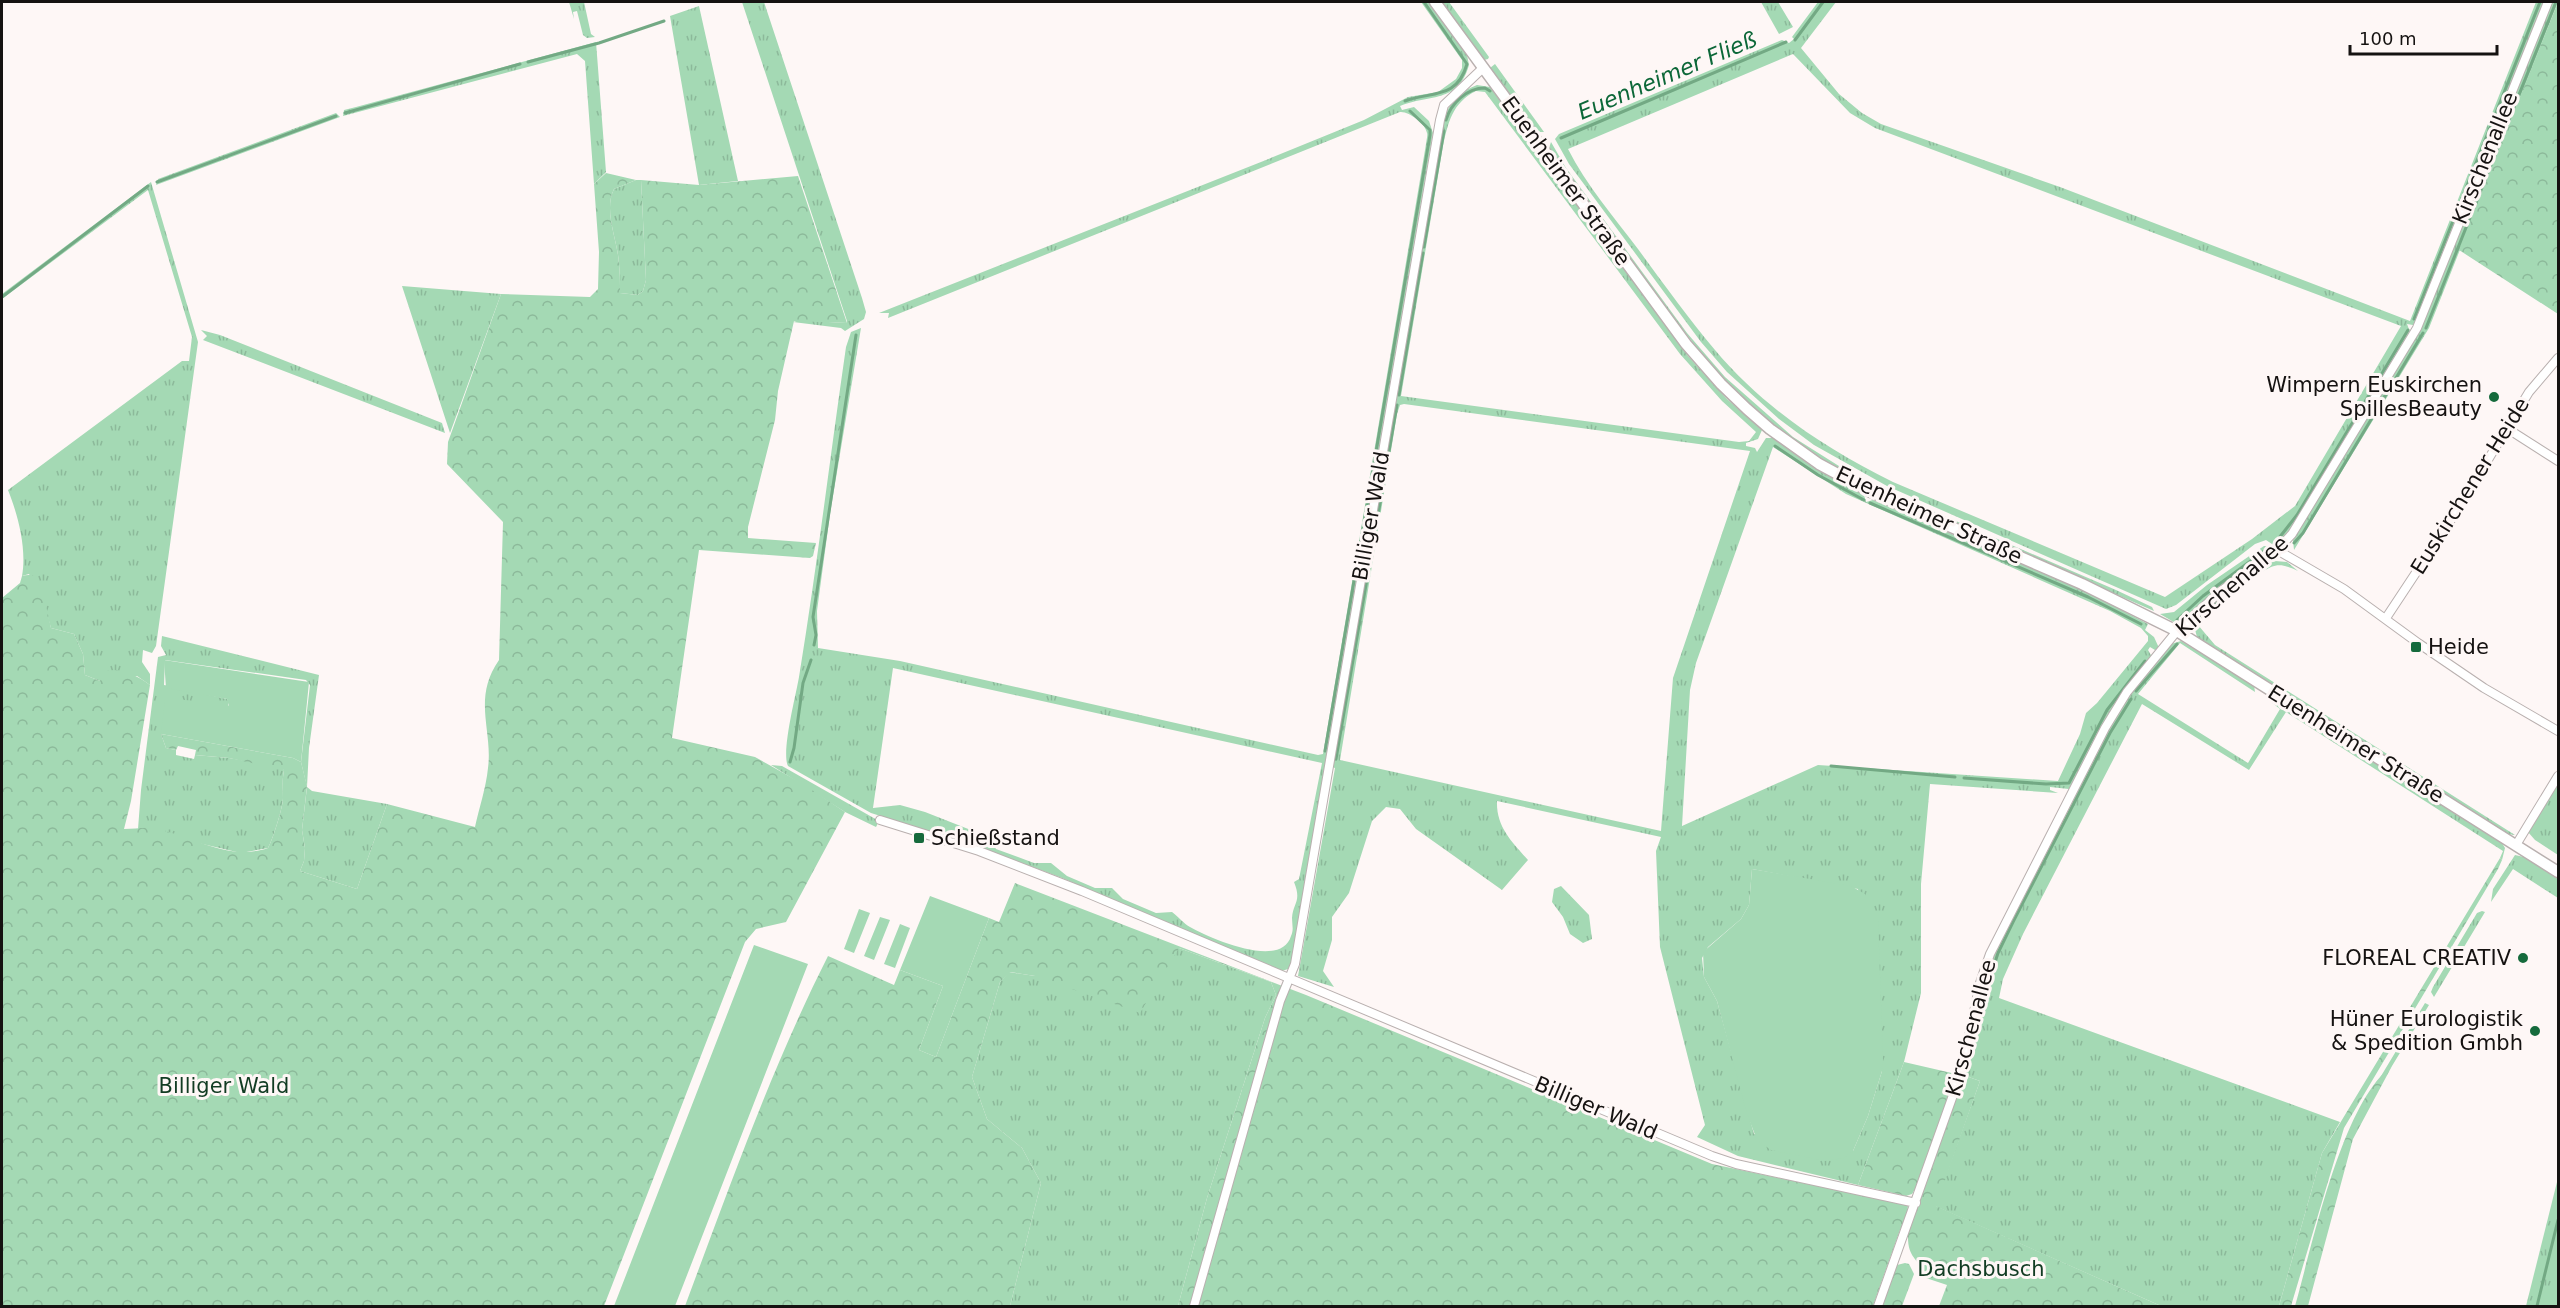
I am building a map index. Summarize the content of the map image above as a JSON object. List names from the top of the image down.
{
  "streets": {
    "main road": ["Euenheimer Straße"],
    "street": ["Kirschenallee", "Euskirchener Heide", "Billiger Wald"]
  },
  "crossings": [
    ["Kirschenallee", "Euenheimer Straße"],
    ["Kirschenallee", "Billiger Wald"],
    ["Euenheimer Straße", "Billiger Wald"]
  ],
  "water": ["Euenheimer Fließ"],
  "parks": ["Billiger Wald", "Dachsbusch"],
  "places": {
    "other": ["Wimpern Euskirchen SpillesBeauty", "FLOREAL CREATIV", "Hüner Eurologistik & Spedition Gmbh"],
    "transit": ["Heide", "Schießstand"]
  },
  "scale_bar": "100 m"
}
